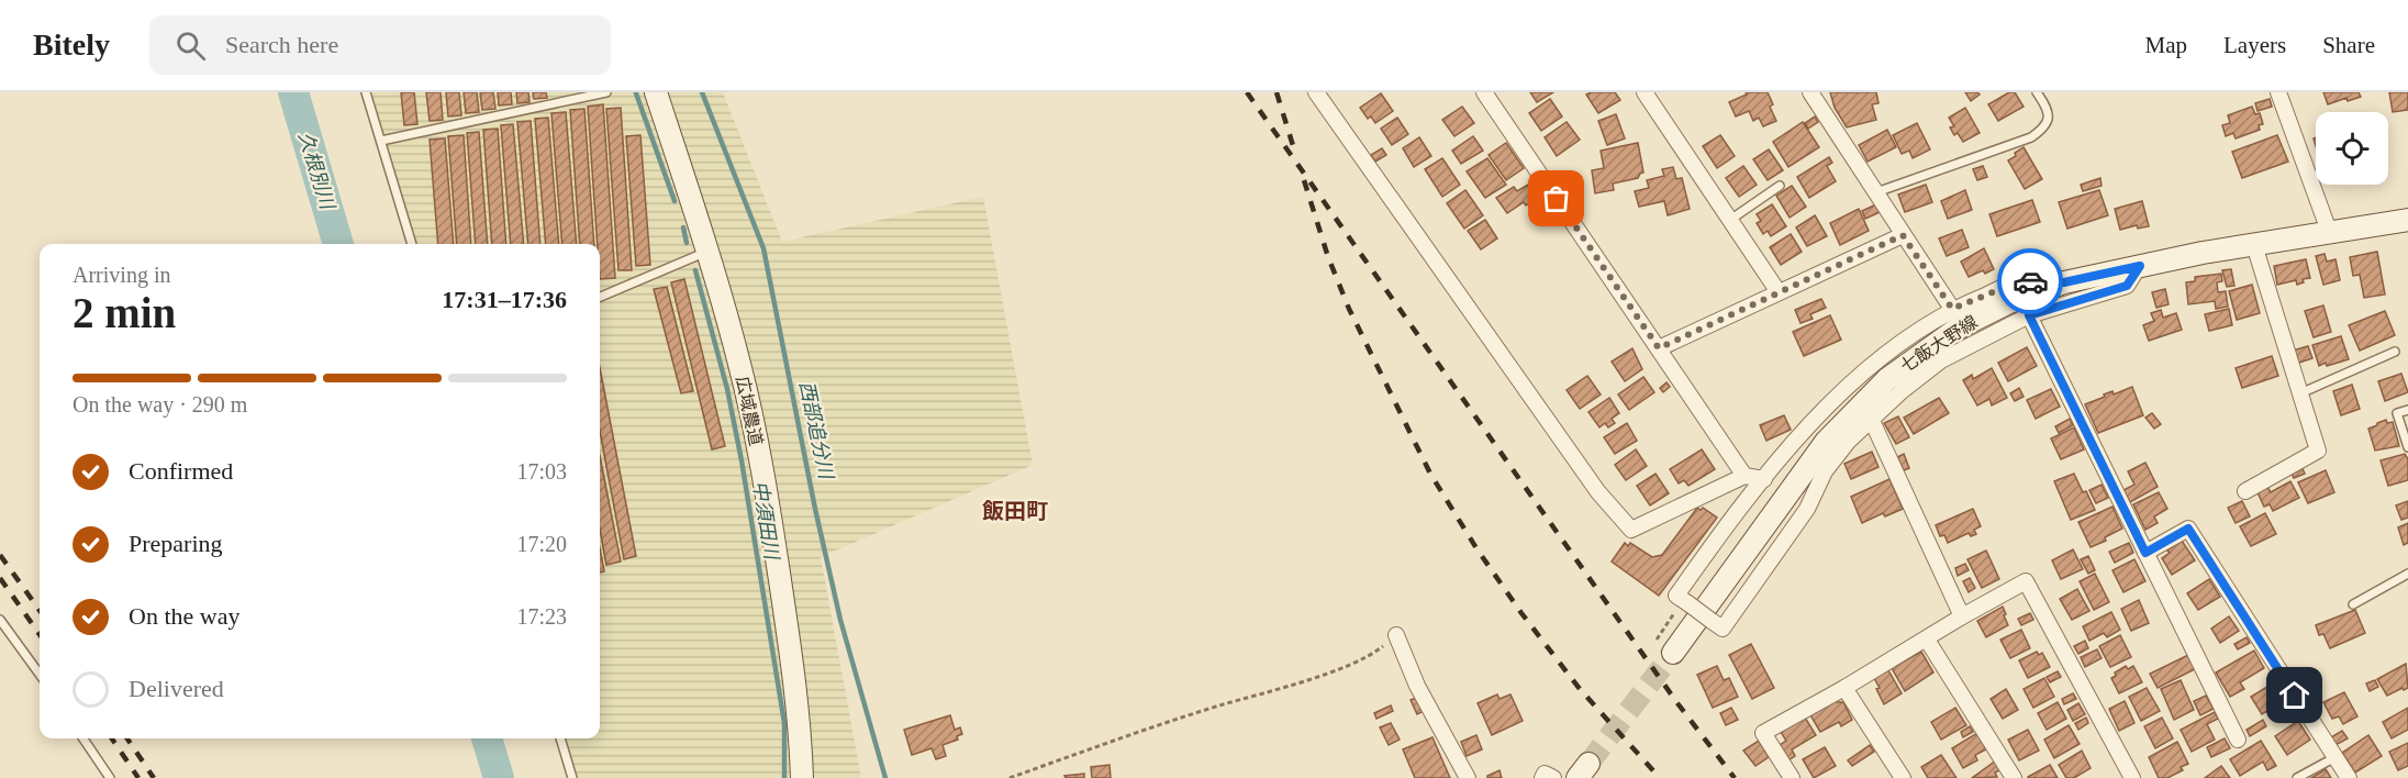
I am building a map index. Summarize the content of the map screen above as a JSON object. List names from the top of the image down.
{
  "streets": {
    "main road": ["七飯大野線", "広域農道"]
  },
  "districts": ["飯田町"],
  "water": ["久根別川", "西部追分川", "中須田川"],
  "page": {
    "header": "Bitely",
    "search": "Search here",
    "nav": ["Map", "Layers", "Share"],
    "heading": ["2 min", "Arriving in", "17:31–17:36"],
    "bar": "On the way · 290 m",
    "list": [
      ["Confirmed", "17:03"],
      ["Preparing", "17:20"],
      ["On the way", "17:23"],
      "Delivered"
    ]
  }
}
